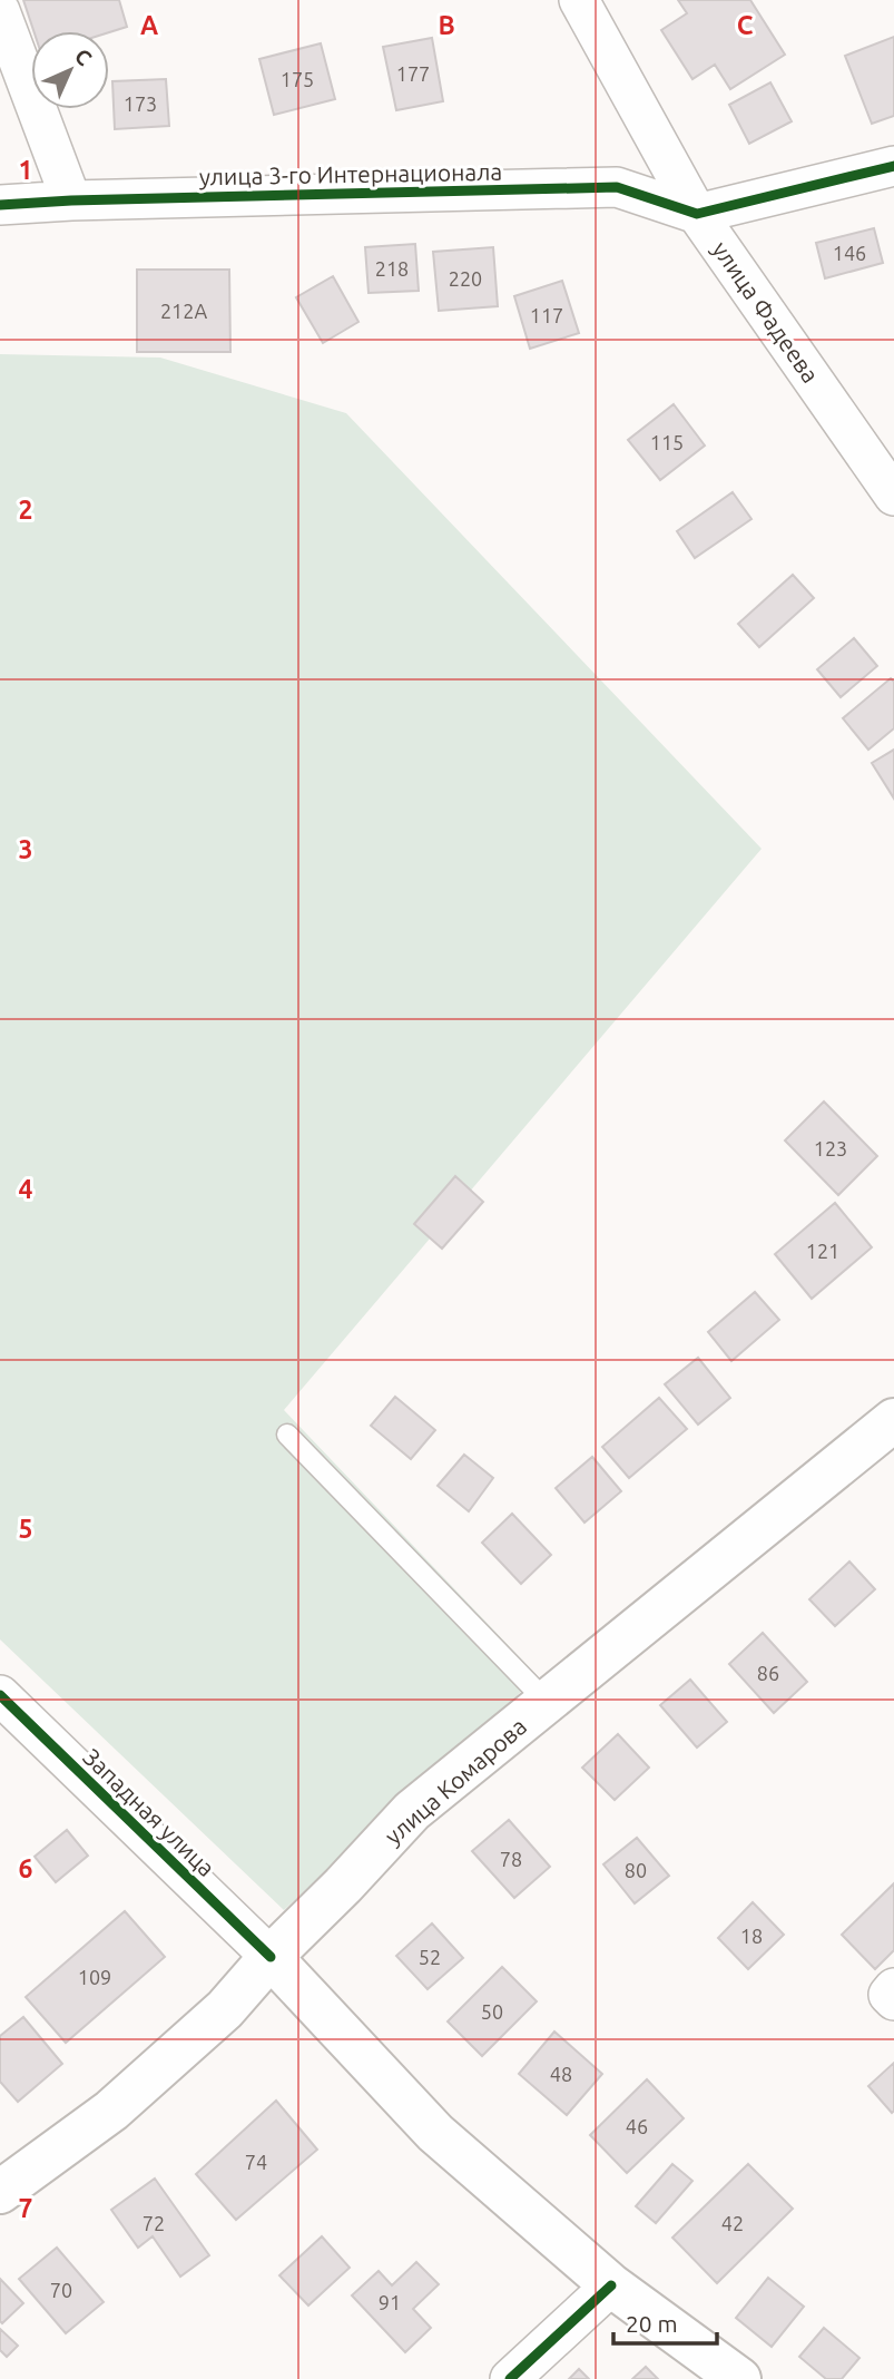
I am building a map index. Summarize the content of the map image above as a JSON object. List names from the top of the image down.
{
  "streets": {
    "main road": ["улица Комарова", "Западная улица"],
    "street": ["улица 3-го Интернационала", "улица Фадеева"]
  },
  "crossings": [
    ["улица 3-го Интернационала", "улица Фадеева"],
    ["улица Комарова", "Западная улица"]
  ],
  "house_numbers": [
    "177",
    "175",
    "173",
    "146",
    "218",
    "220",
    "212А",
    "117",
    "115",
    "123",
    "121",
    "86",
    "78",
    "80",
    "18",
    "52",
    "109",
    "50",
    "48",
    "46",
    "74",
    "72",
    "42",
    "70",
    "91"
  ],
  "scale_bar": "20 m",
  "north": "top right",
  "grid": {
    "columns": ["A", "B", "C"],
    "rows": [
      "1",
      "2",
      "3",
      "4",
      "5",
      "6",
      "7"
    ]
  }
}
